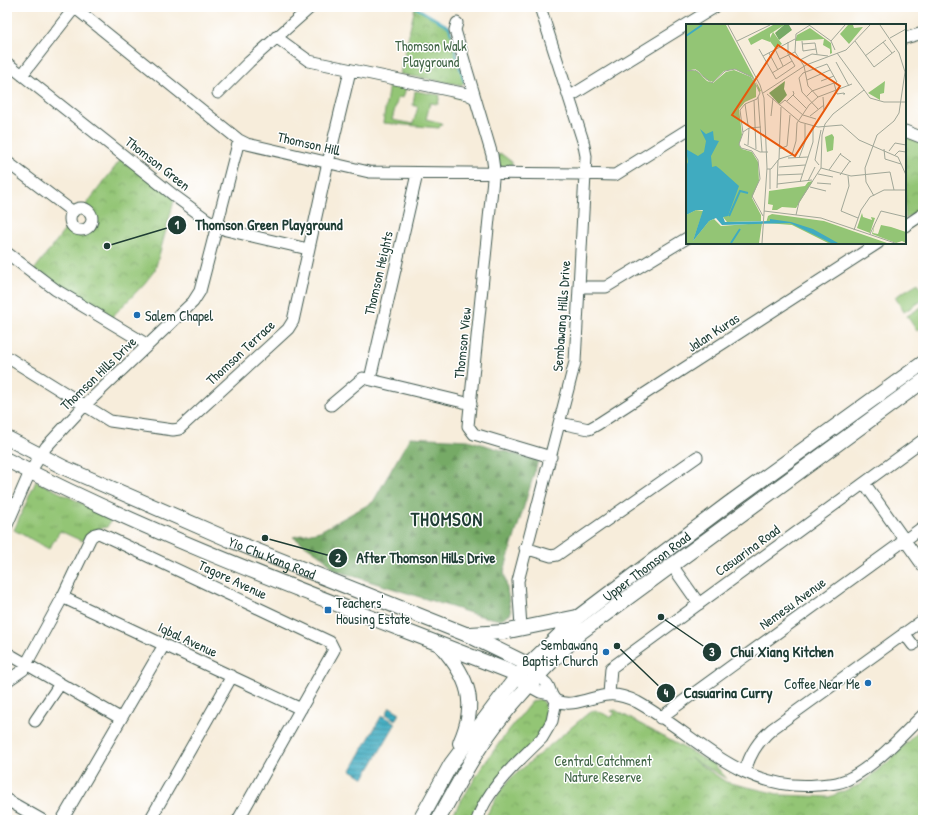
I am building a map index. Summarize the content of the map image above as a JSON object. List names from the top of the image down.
{
  "streets": {
    "main road": ["Yio Chu Kang Road", "Upper Thomson Road"],
    "street": [
      "Thomson Hill",
      "Thomson Green",
      "Thomson Heights",
      "Sembawang Hills Drive",
      "Jalan Kuras",
      "Thomson View",
      "Thomson Terrace",
      "Thomson Hills Drive",
      "Casuarina Road",
      "Tagore Avenue",
      "Nemesu Avenue",
      "Iqbal Avenue"
    ]
  },
  "crossings": [
    ["Thomson Hill", "Thomson Heights"],
    ["Thomson Hill", "Sembawang Hills Drive"],
    ["Thomson Hill", "Thomson View"],
    ["Thomson Hill", "Thomson Terrace"],
    ["Thomson Hill", "Thomson Hills Drive"],
    ["Thomson Green", "Thomson Terrace"],
    ["Thomson Green", "Thomson Hills Drive"],
    ["Sembawang Hills Drive", "Jalan Kuras"],
    ["Sembawang Hills Drive", "Thomson View"],
    ["Thomson Terrace", "Thomson Hills Drive"],
    ["Thomson Hills Drive", "Yio Chu Kang Road"],
    ["Yio Chu Kang Road", "Upper Thomson Road"],
    ["Tagore Avenue", "Iqbal Avenue"]
  ],
  "districts": ["THOMSON"],
  "parks": ["Thomson Walk Playground", "Central Catchment Nature Reserve"],
  "places": {
    "other": [
      "Thomson Green Playground",
      "Salem Chapel",
      "After Thomson Hills Drive",
      "Chui Xiang Kitchen",
      "Casuarina Curry",
      "Sembawang Baptist Church",
      "Coffee Near Me"
    ],
    "transit": ["Teachers' Housing Estate"]
  }
}
